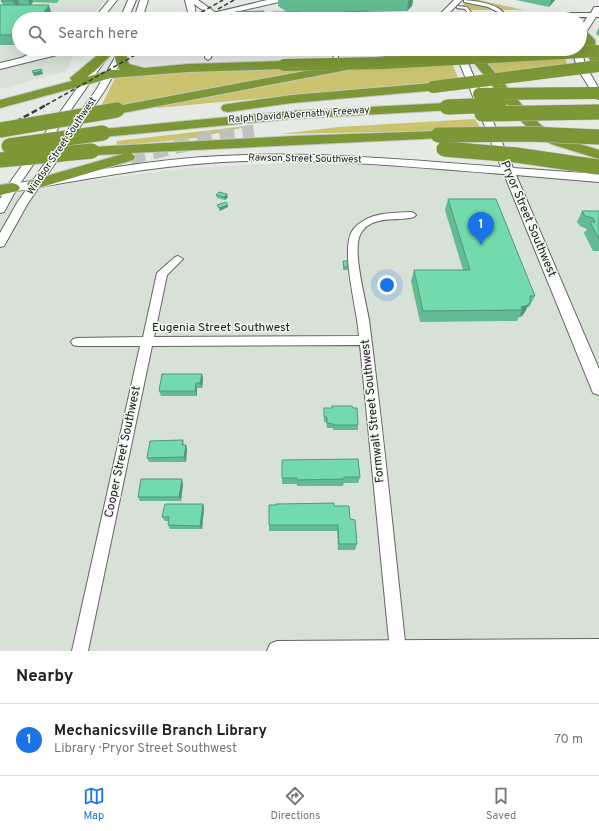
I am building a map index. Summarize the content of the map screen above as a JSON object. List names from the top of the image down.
{
  "streets": {
    "highway": ["Ralph David Abernathy Freeway"],
    "main road": ["Rawson Street Southwest", "Pryor Street Southwest"],
    "street": [
      "Windsor Street Southwest",
      "Eugenia Street Southwest",
      "Formwalt Street Southwest",
      "Cooper Street Southwest"
    ]
  },
  "crossings": [
    ["Windsor Street Southwest", "Rawson Street Southwest"],
    ["Rawson Street Southwest", "Pryor Street Southwest"],
    ["Eugenia Street Southwest", "Formwalt Street Southwest"],
    ["Eugenia Street Southwest", "Cooper Street Southwest"]
  ],
  "page": {
    "search": "Search here",
    "pins": "1",
    "heading": "Nearby",
    "list": [
      {
        "mark": "1",
        "name": "Mechanicsville Branch Library",
        "note": "Library · Pryor Street Southwest",
        "value": "70 m"
      }
    ],
    "nav": ["Map", "Directions", "Saved"]
  }
}
